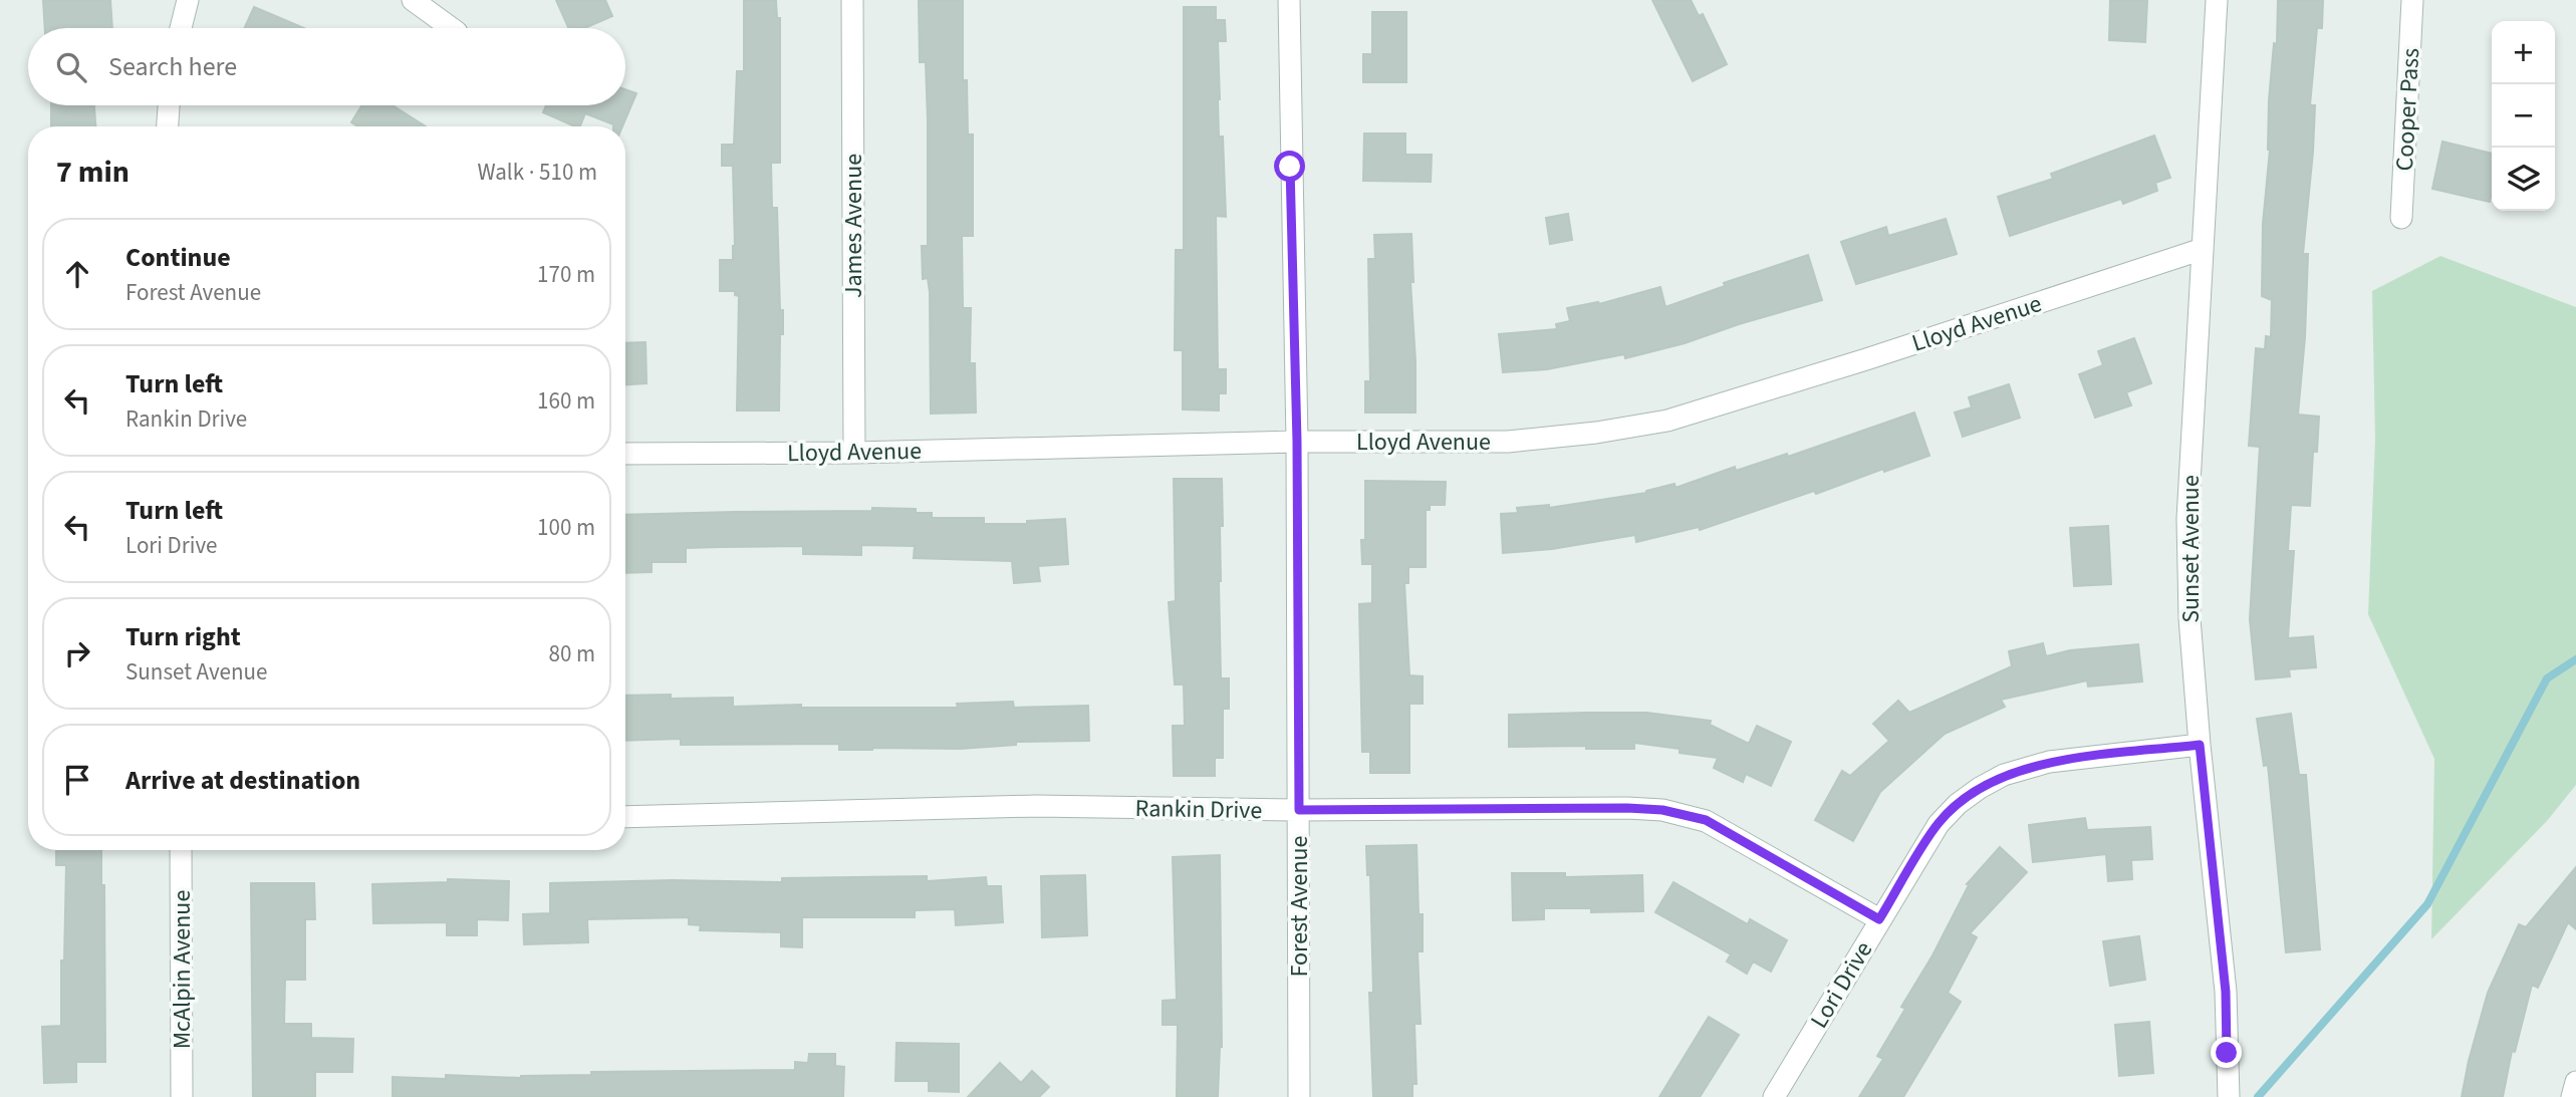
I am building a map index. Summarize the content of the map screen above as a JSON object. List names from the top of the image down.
{
  "streets": {
    "street": [
      "Cooper Pass",
      "James Avenue",
      "Lloyd Avenue",
      "Sunset Avenue",
      "Rankin Drive",
      "Forest Avenue",
      "McAlpin Avenue",
      "Lori Drive"
    ]
  },
  "crossings": [
    ["James Avenue", "Lloyd Avenue"],
    ["Lloyd Avenue", "Sunset Avenue"],
    ["Lloyd Avenue", "Forest Avenue"],
    ["Sunset Avenue", "Lori Drive"],
    ["Rankin Drive", "Forest Avenue"],
    ["Rankin Drive", "Lori Drive"]
  ],
  "page": {
    "map_buttons": ["+", "−"],
    "search": "Search here",
    "heading": ["7 min", "Walk · 510 m"],
    "list": [
      ["Continue", "Forest Avenue", "170 m"],
      ["Turn left", "Rankin Drive", "160 m"],
      ["Turn left", "Lori Drive", "100 m"],
      ["Turn right", "Sunset Avenue", "80 m"],
      "Arrive at destination"
    ]
  }
}
